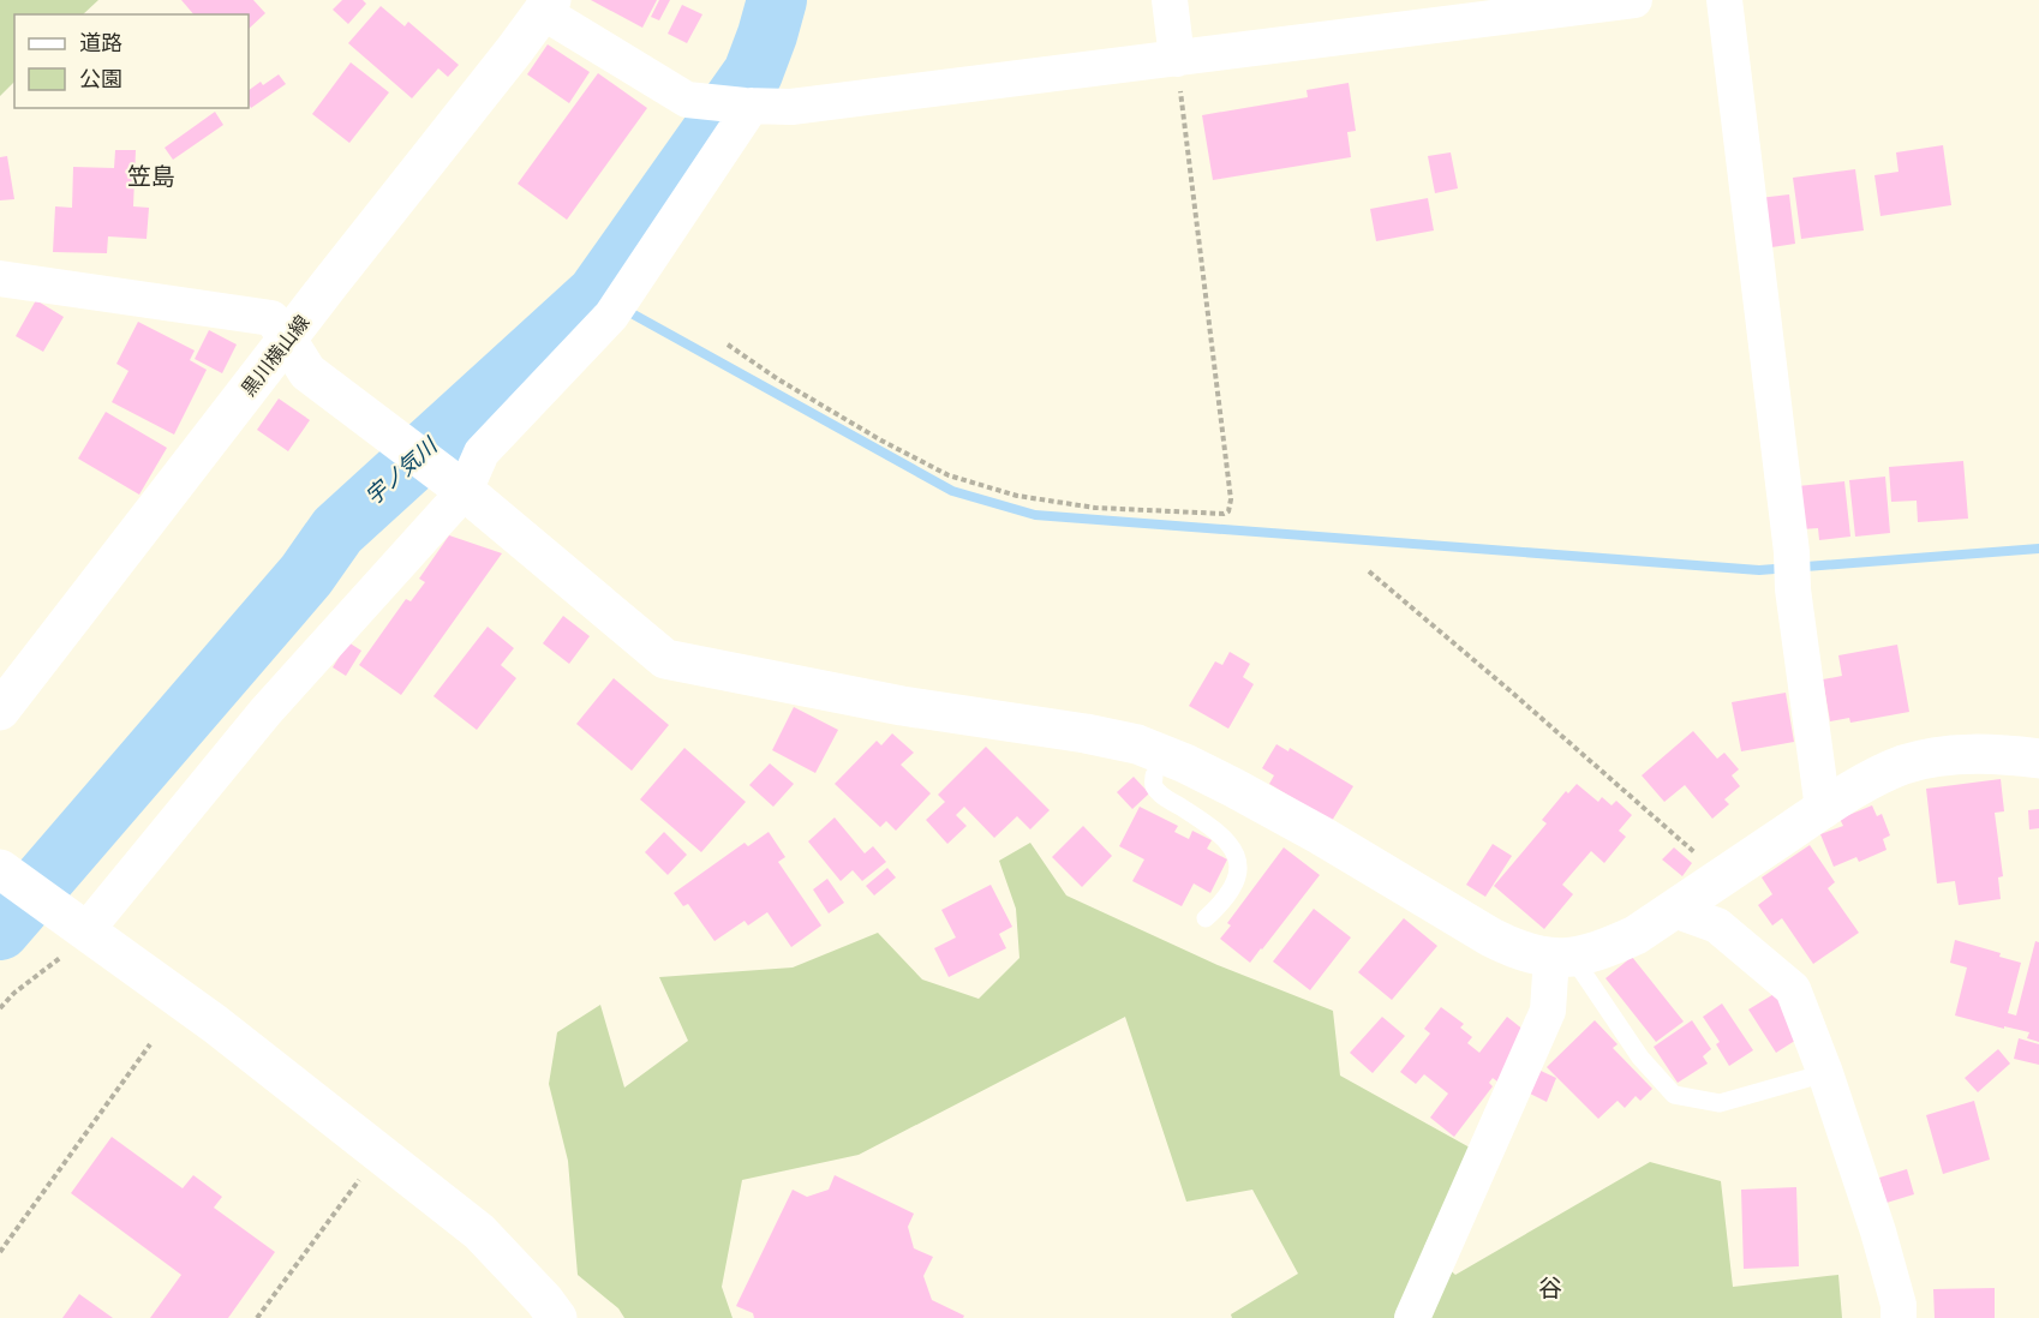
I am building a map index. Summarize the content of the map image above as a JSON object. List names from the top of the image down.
{
  "streets": {
    "street": ["黒川横山線"]
  },
  "districts": ["笠島", "谷"],
  "water": ["宇ノ気川"],
  "legend": ["道路", "公園"]
}
